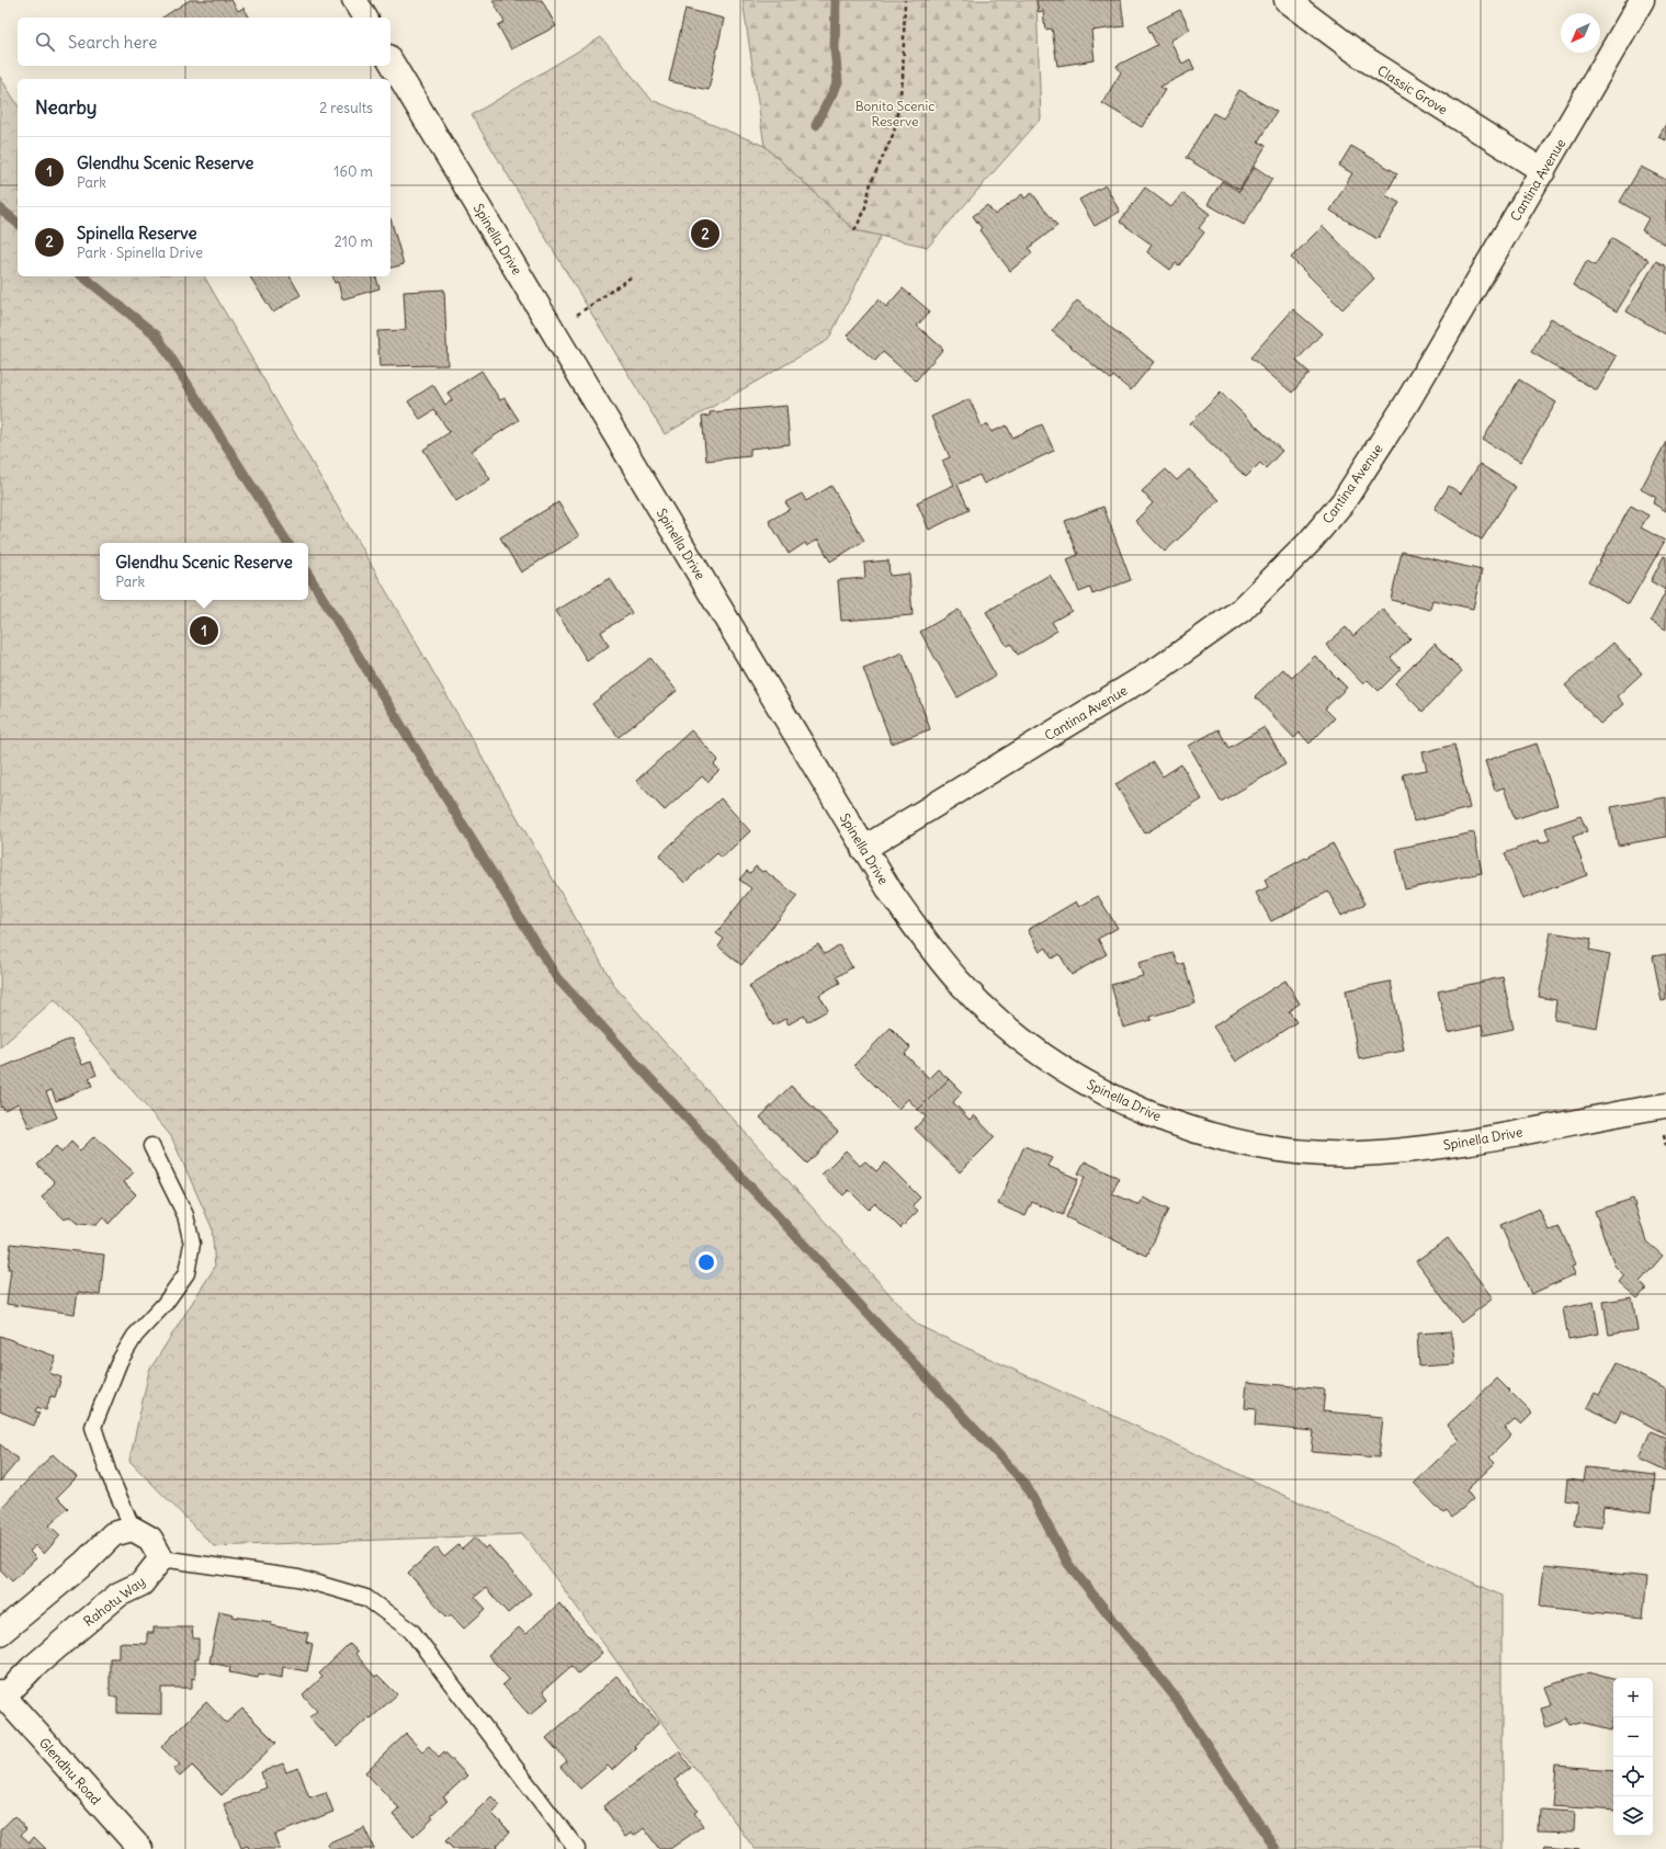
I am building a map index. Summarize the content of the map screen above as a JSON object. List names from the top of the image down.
{
  "streets": {
    "street": [
      "Classic Grove",
      "Cantina Avenue",
      "Spinella Drive",
      "Rahotu Way",
      "Glendhu Road"
    ]
  },
  "crossings": [
    ["Classic Grove", "Cantina Avenue"],
    ["Cantina Avenue", "Spinella Drive"],
    ["Rahotu Way", "Glendhu Road"]
  ],
  "parks": ["Bonito Scenic Reserve"],
  "north": "bottom left",
  "page": {
    "search": "Search here",
    "heading": ["Nearby", "2 results"],
    "list": [
      {
        "mark": "1",
        "name": "Glendhu Scenic Reserve",
        "note": "Park",
        "value": "160 m"
      },
      {
        "mark": "2",
        "name": "Spinella Reserve",
        "note": "Park · Spinella Drive",
        "value": "210 m"
      }
    ],
    "pins": ["2", "1"],
    "popup": ["Glendhu Scenic Reserve", "Park"],
    "map_buttons": ["+", "−"]
  }
}
